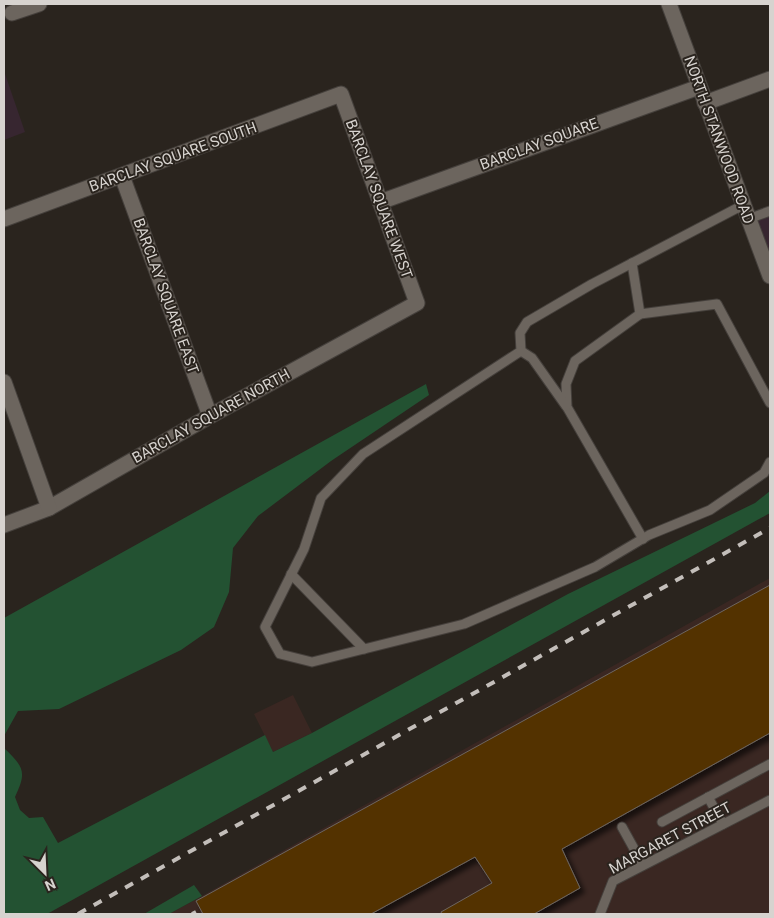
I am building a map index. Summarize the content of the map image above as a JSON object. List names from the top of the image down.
{
  "streets": {
    "street": [
      "NORTH STANWOOD ROAD",
      "BARCLAY SQUARE",
      "BARCLAY SQUARE SOUTH",
      "BARCLAY SQUARE WEST",
      "BARCLAY SQUARE EAST",
      "BARCLAY SQUARE NORTH"
    ],
    "lane": ["MARGARET STREET"]
  },
  "crossings": [
    ["NORTH STANWOOD ROAD", "BARCLAY SQUARE"],
    ["BARCLAY SQUARE", "BARCLAY SQUARE WEST"],
    ["BARCLAY SQUARE SOUTH", "BARCLAY SQUARE WEST"],
    ["BARCLAY SQUARE SOUTH", "BARCLAY SQUARE EAST"],
    ["BARCLAY SQUARE WEST", "BARCLAY SQUARE NORTH"],
    ["BARCLAY SQUARE EAST", "BARCLAY SQUARE NORTH"]
  ],
  "north": "bottom right"
}
